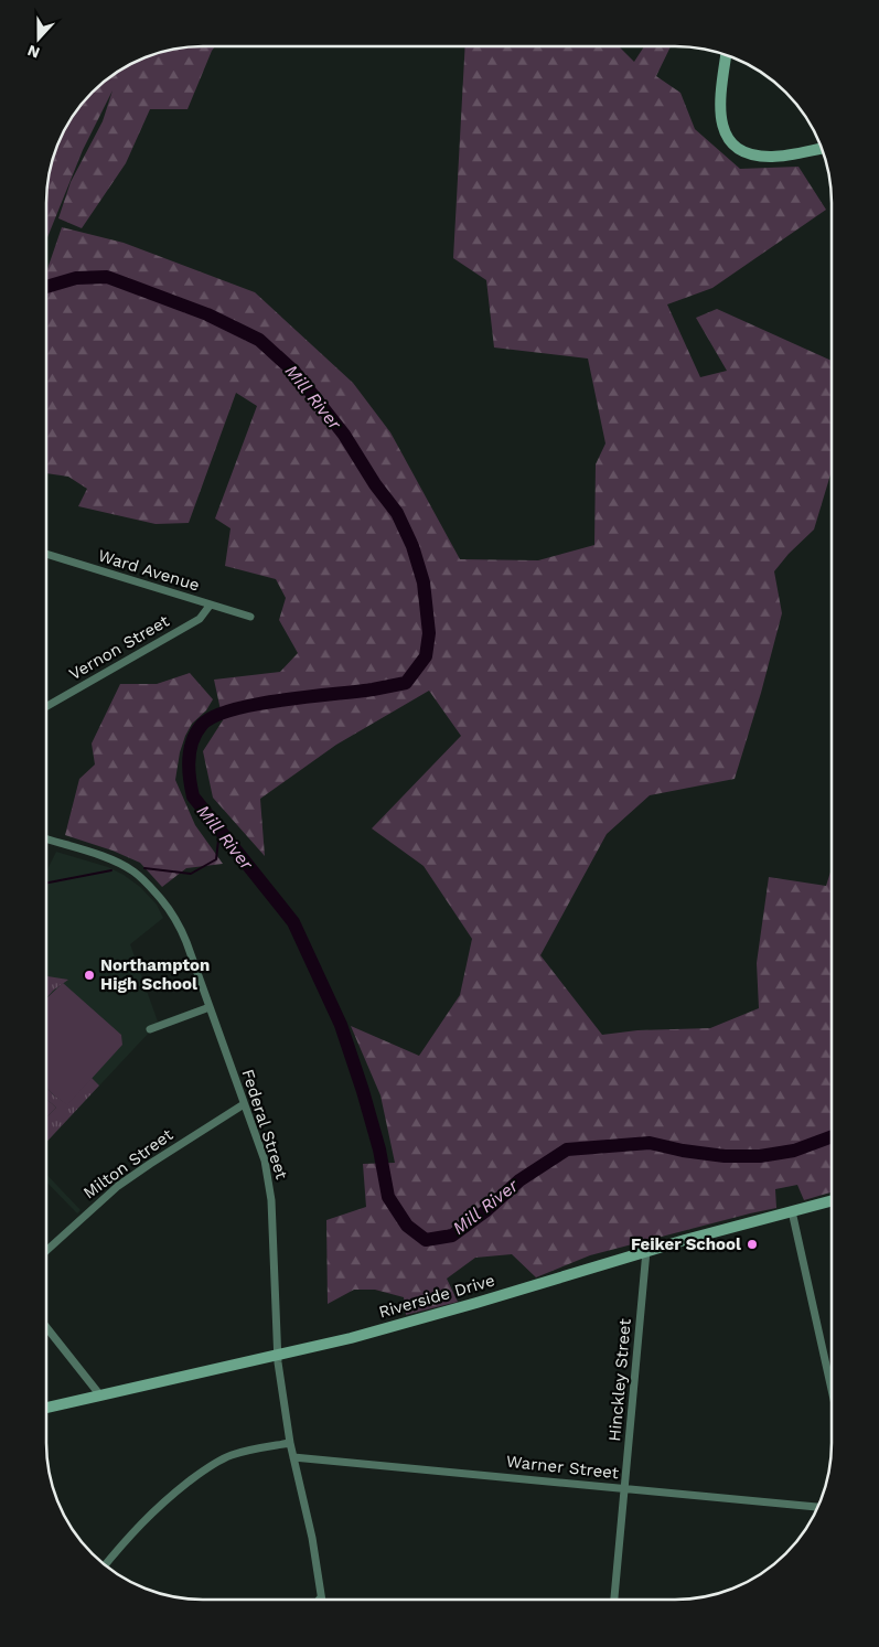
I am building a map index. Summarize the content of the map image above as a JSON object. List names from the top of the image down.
{
  "streets": {
    "street": [
      "Ward Avenue",
      "Vernon Street",
      "Federal Street",
      "Milton Street",
      "Riverside Drive",
      "Hinckley Street",
      "Warner Street"
    ]
  },
  "crossings": [
    ["Ward Avenue", "Vernon Street"],
    ["Federal Street", "Milton Street"],
    ["Federal Street", "Riverside Drive"],
    ["Federal Street", "Warner Street"],
    ["Riverside Drive", "Hinckley Street"],
    ["Hinckley Street", "Warner Street"]
  ],
  "water": ["Mill River"],
  "places": ["Northampton High School", "Feiker School"],
  "north": "bottom"
}
